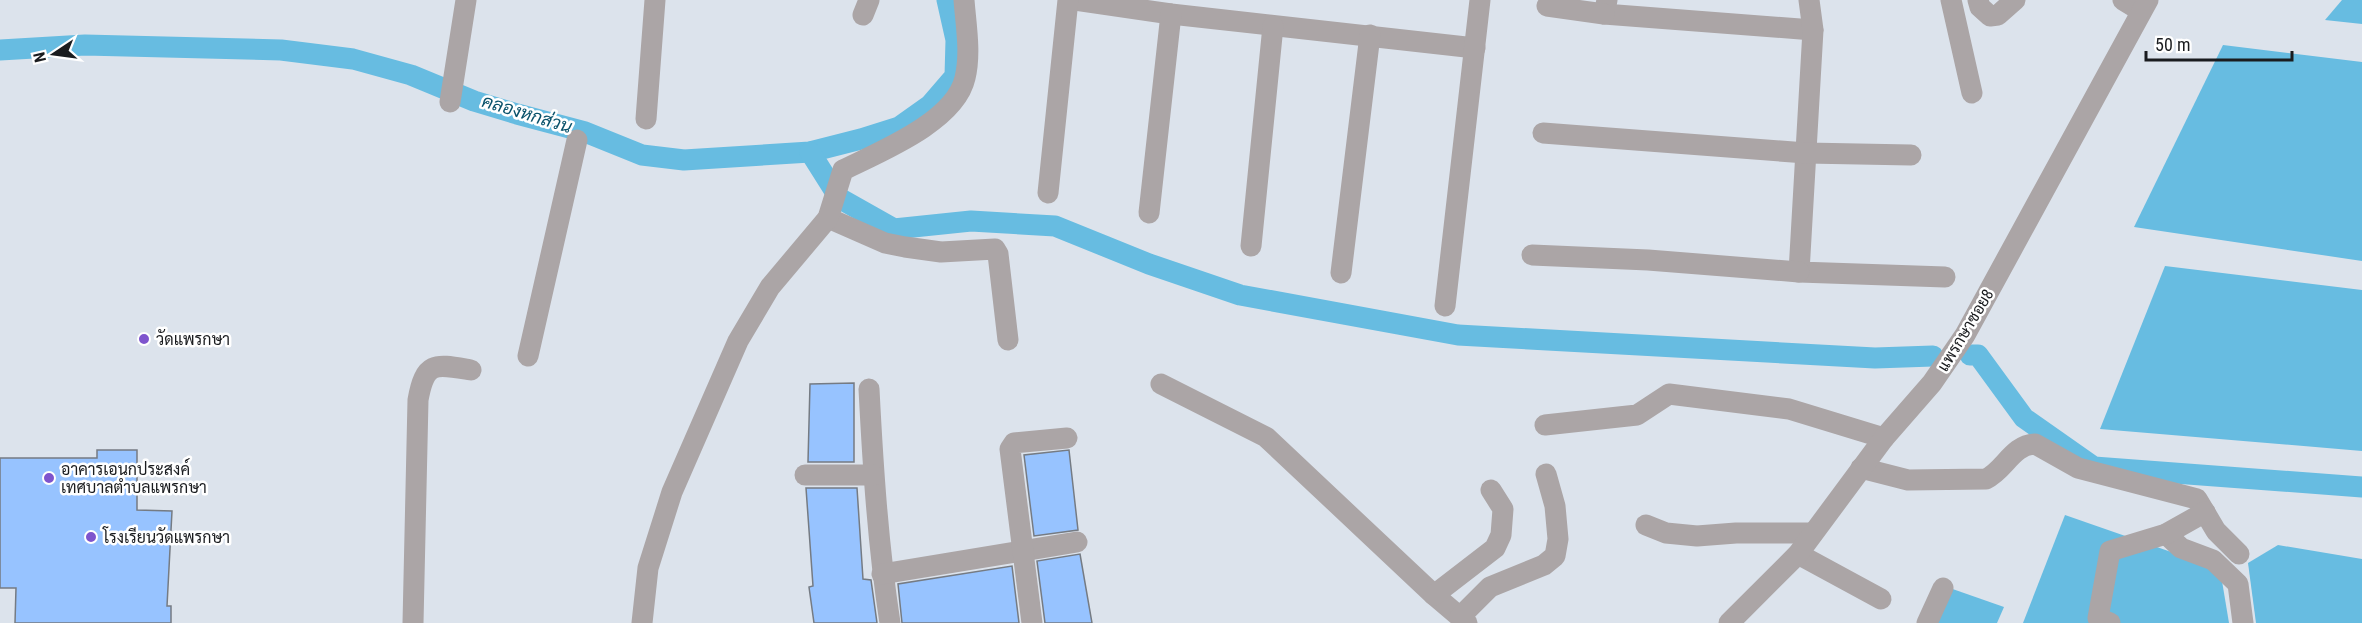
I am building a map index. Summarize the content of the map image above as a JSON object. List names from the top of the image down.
{
  "streets": {
    "street": ["แพรกษาซอย8"]
  },
  "water": ["คลองหกส่วน"],
  "places": ["วัดแพรกษา", "อาคารเอนกประสงค์ เทศบาลตำบลแพรกษา", "โรงเรียนวัดแพรกษา"],
  "scale_bar": "50 m",
  "north": "left"
}
